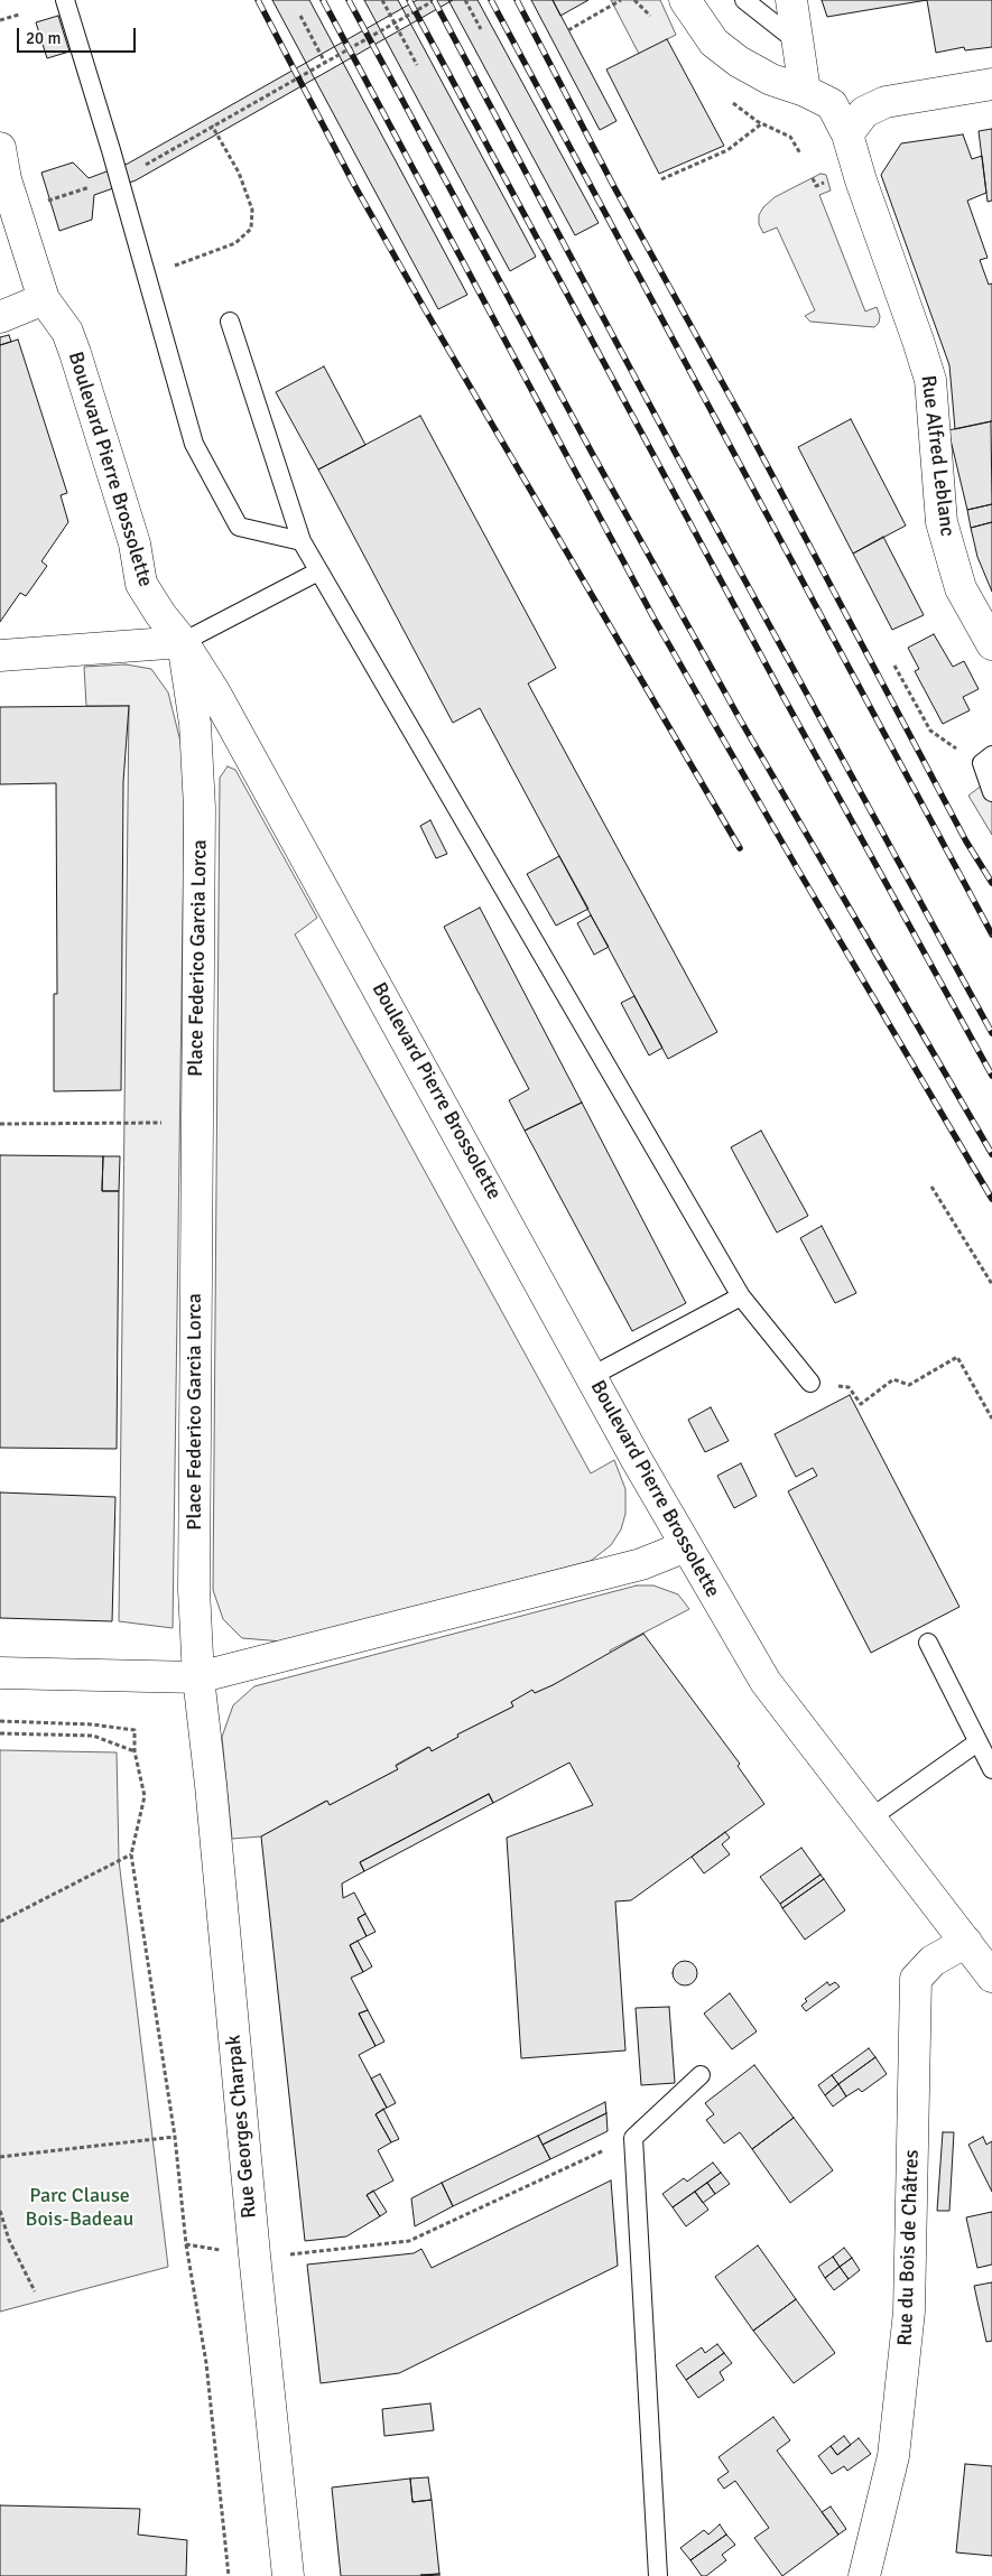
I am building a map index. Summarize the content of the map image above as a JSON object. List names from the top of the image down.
{
  "streets": {
    "street": [
      "Rue Alfred Leblanc",
      "Boulevard Pierre Brossolette",
      "Place Federico Garcia Lorca",
      "Rue Georges Charpak",
      "Rue du Bois de Châtres"
    ]
  },
  "crossings": [
    ["Boulevard Pierre Brossolette", "Place Federico Garcia Lorca"],
    ["Boulevard Pierre Brossolette", "Rue du Bois de Châtres"],
    ["Place Federico Garcia Lorca", "Rue Georges Charpak"]
  ],
  "parks": ["Parc Clause Bois-Badeau"],
  "scale_bar": "20 m"
}
